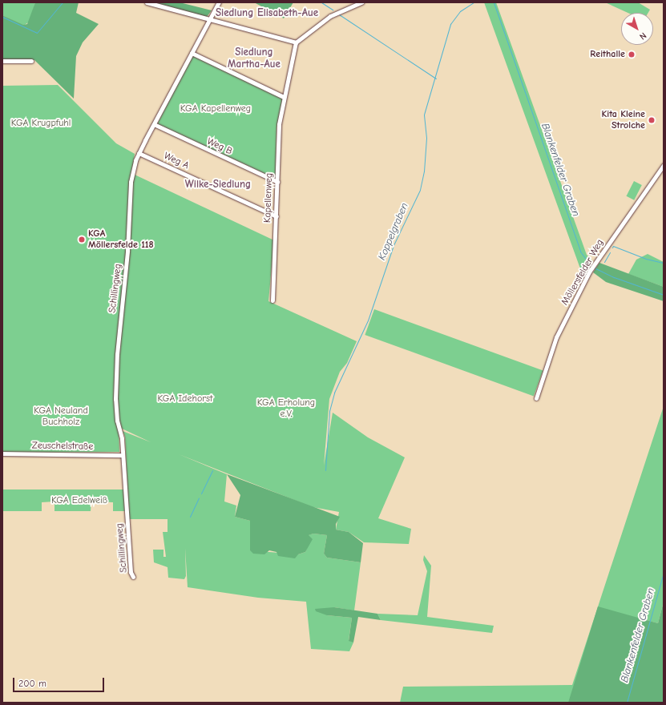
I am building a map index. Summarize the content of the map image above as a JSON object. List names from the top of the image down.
{
  "streets": {
    "street": [
      "Weg B",
      "Weg A",
      "Kapellenweg",
      "Möllersfelder Weg",
      "Schillingweg",
      "Zeuschelstraße"
    ]
  },
  "crossings": [
    ["Weg B", "Kapellenweg"],
    ["Weg B", "Schillingweg"],
    ["Weg A", "Kapellenweg"],
    ["Weg A", "Schillingweg"],
    ["Schillingweg", "Zeuschelstraße"]
  ],
  "districts": ["Siedlung Elisabeth-Aue", "Siedlung Martha-Aue", "Wilke-Siedlung"],
  "water": ["Blankenfelder Graben", "Koppelgraben"],
  "parks": [
    "KGA Kapellenweg",
    "KGA Krugpfuhl",
    "KGA Idehorst",
    "KGA Erholung e.V.",
    "KGA Neuland Buchholz",
    "KGA Edelweiß"
  ],
  "places": ["Reithalle", "Kita Kleine Strolche", "KGA Möllersfelde 118"],
  "scale_bar": "200 m",
  "north": "bottom right"
}
